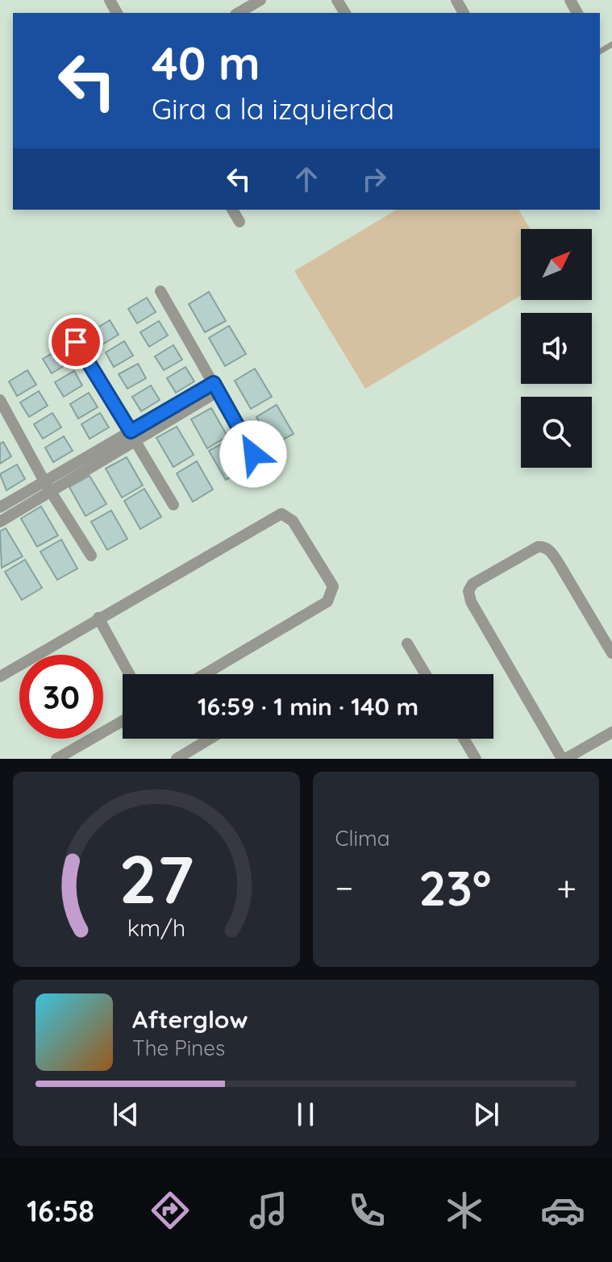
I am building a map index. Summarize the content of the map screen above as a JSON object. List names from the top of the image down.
{
  "north": "top right",
  "page": {
    "turn": ["40 m", "Gira a la izquierda"],
    "limit": "30",
    "trip": "16:59 · 1 min · 140 m",
    "tile": "Clima",
    "heat": ["−", "23°", "+"],
    "song": ["Afterglow", "The Pines"],
    "tabs": "16:58",
    "gauge": ["27", "km/h"]
  }
}
